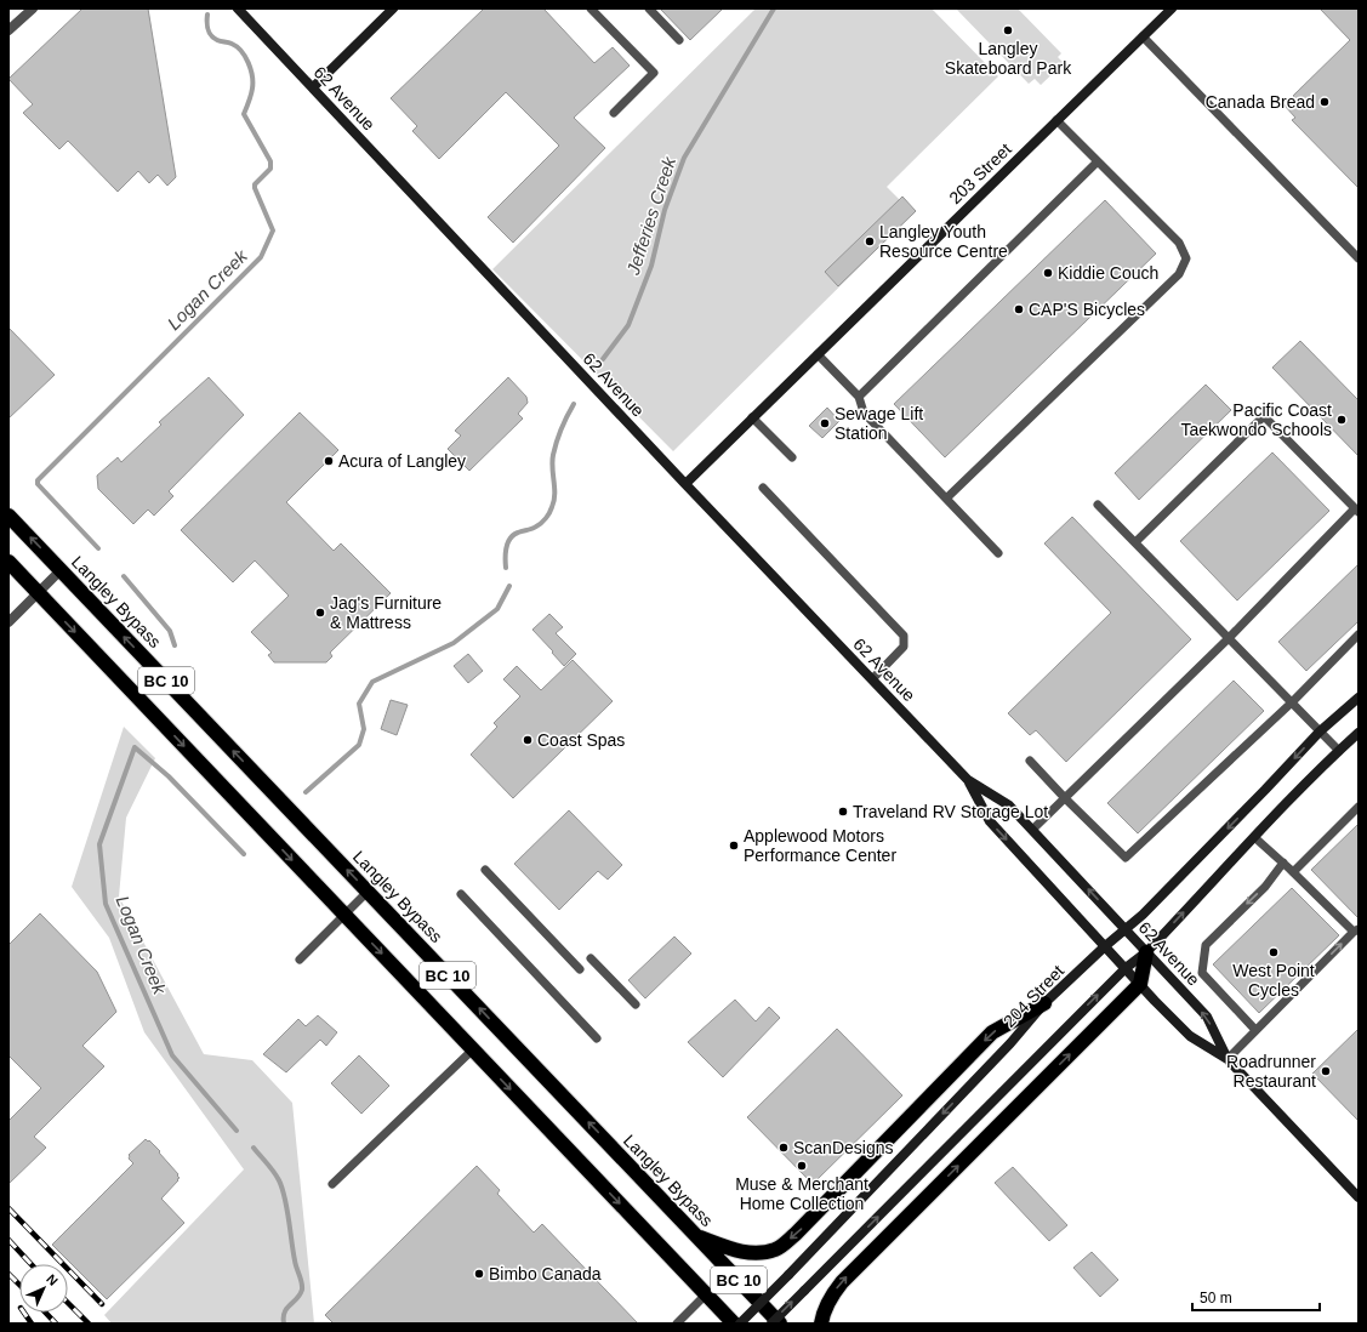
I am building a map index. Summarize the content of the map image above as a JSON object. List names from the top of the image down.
{
  "streets": {
    "highway": ["Langley Bypass", "BC 10"],
    "street": ["62 Avenue", "203 Street", "204 Street"]
  },
  "crossings": [
    ["62 Avenue", "203 Street"],
    ["62 Avenue", "204 Street"]
  ],
  "water": ["Jefferies Creek", "Logan Creek"],
  "places": [
    "Langley Skateboard Park",
    "Canada Bread",
    "Langley Youth Resource Centre",
    "Kiddie Couch",
    "CAP'S Bicycles",
    "Pacific Coast Taekwondo Schools",
    "Sewage Lift Station",
    "Acura of Langley",
    "Jag's Furniture & Mattress",
    "Coast Spas",
    "Traveland RV Storage Lot",
    "Applewood Motors Performance Center",
    "West Point Cycles",
    "Roadrunner Restaurant",
    "ScanDesigns",
    "Muse & Merchant Home Collection",
    "Bimbo Canada"
  ],
  "scale_bar": "50 m",
  "north": "top right"
}
